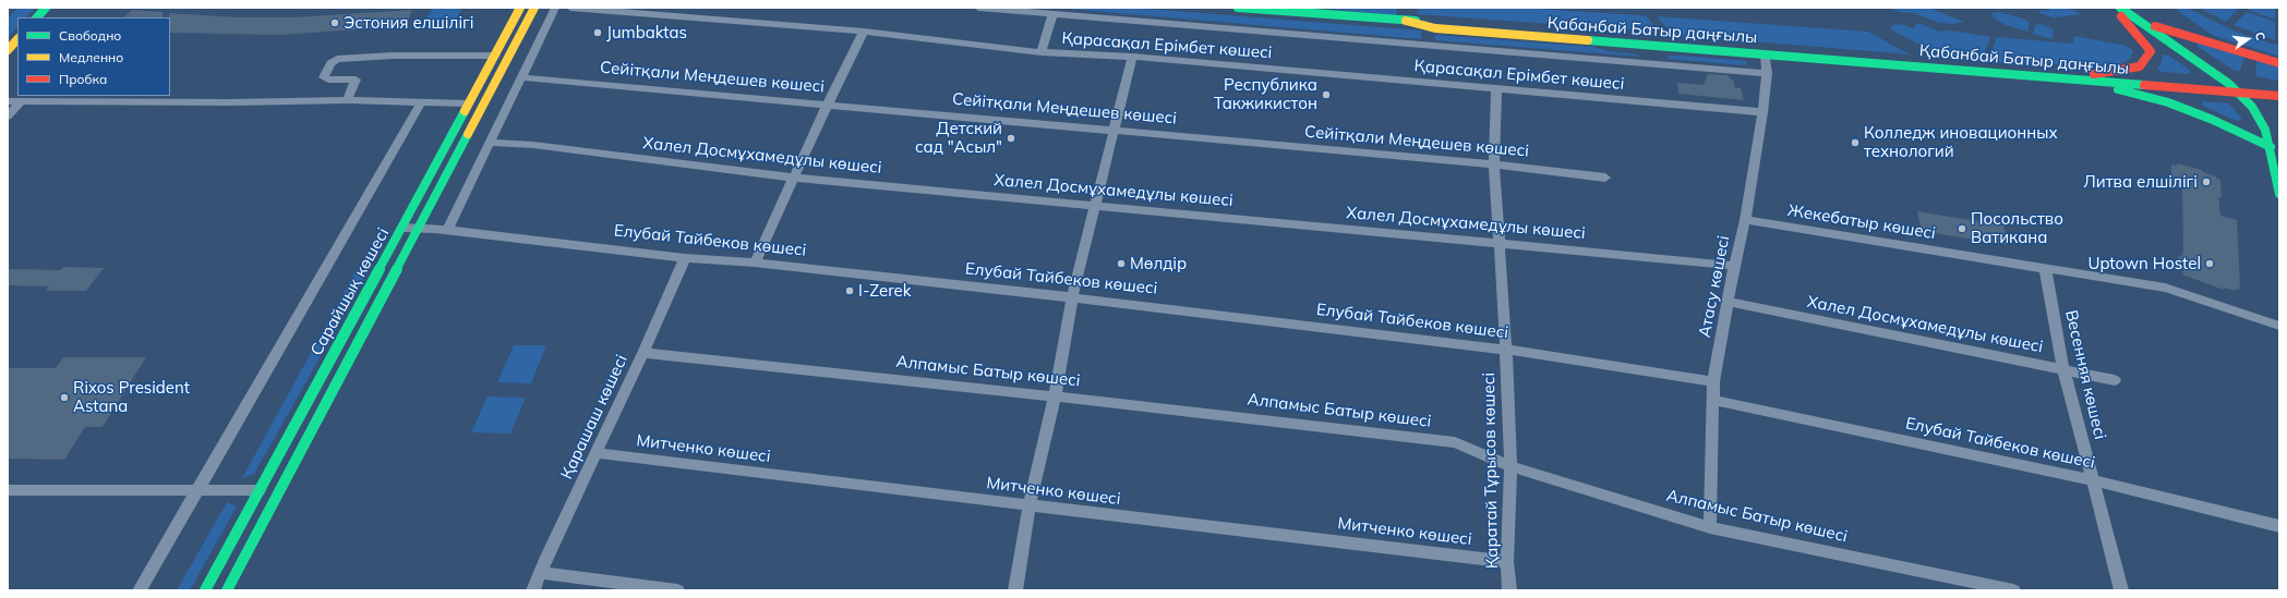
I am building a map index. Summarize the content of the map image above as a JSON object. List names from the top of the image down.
{
  "streets": {
    "main road": ["Қабанбай Батыр даңғылы", "Сарайшық көшесі"],
    "street": [
      "Қарасақал Ерімбет көшесі",
      "Сейітқали Меңдешев көшесі",
      "Халел Досмұхамедұлы көшесі",
      "Жекебатыр көшесі",
      "Елубай Тайбеков көшесі",
      "Атасу көшесі",
      "Алпамыс Батыр көшесі",
      "Весенняя көшесі",
      "Қарашаш көшесі",
      "Митченко көшесі",
      "Қаратай Тұрысов көшесі"
    ]
  },
  "crossings": [
    ["Қабанбай Батыр даңғылы", "Атасу көшесі"],
    ["Қарасақал Ерімбет көшесі", "Атасу көшесі"],
    ["Қарасақал Ерімбет көшесі", "Қаратай Тұрысов көшесі"],
    ["Сейітқали Меңдешев көшесі", "Қаратай Тұрысов көшесі"],
    ["Халел Досмұхамедұлы көшесі", "Атасу көшесі"],
    ["Халел Досмұхамедұлы көшесі", "Весенняя көшесі"],
    ["Халел Досмұхамедұлы көшесі", "Қаратай Тұрысов көшесі"],
    ["Жекебатыр көшесі", "Атасу көшесі"],
    ["Жекебатыр көшесі", "Весенняя көшесі"],
    ["Елубай Тайбеков көшесі", "Атасу көшесі"],
    ["Елубай Тайбеков көшесі", "Сарайшық көшесі"],
    ["Елубай Тайбеков көшесі", "Весенняя көшесі"],
    ["Елубай Тайбеков көшесі", "Қарашаш көшесі"],
    ["Елубай Тайбеков көшесі", "Қаратай Тұрысов көшесі"],
    ["Атасу көшесі", "Алпамыс Батыр көшесі"],
    ["Алпамыс Батыр көшесі", "Қарашаш көшесі"],
    ["Алпамыс Батыр көшесі", "Қаратай Тұрысов көшесі"],
    ["Қарашаш көшесі", "Митченко көшесі"],
    ["Митченко көшесі", "Қаратай Тұрысов көшесі"]
  ],
  "places": [
    "Эстония елшілігі",
    "Jumbaktas",
    "Республика Такжикистон",
    "Детский сад \"Асыл\"",
    "Колледж иновационных технологий",
    "Литва елшілігі",
    "Посольство Ватикана",
    "Мөлдір",
    "Uptown Hostel",
    "I-Zerek",
    "Rixos President Astana"
  ],
  "legend": ["Свободно", "Медленно", "Пробка"],
  "north": "right"
}
